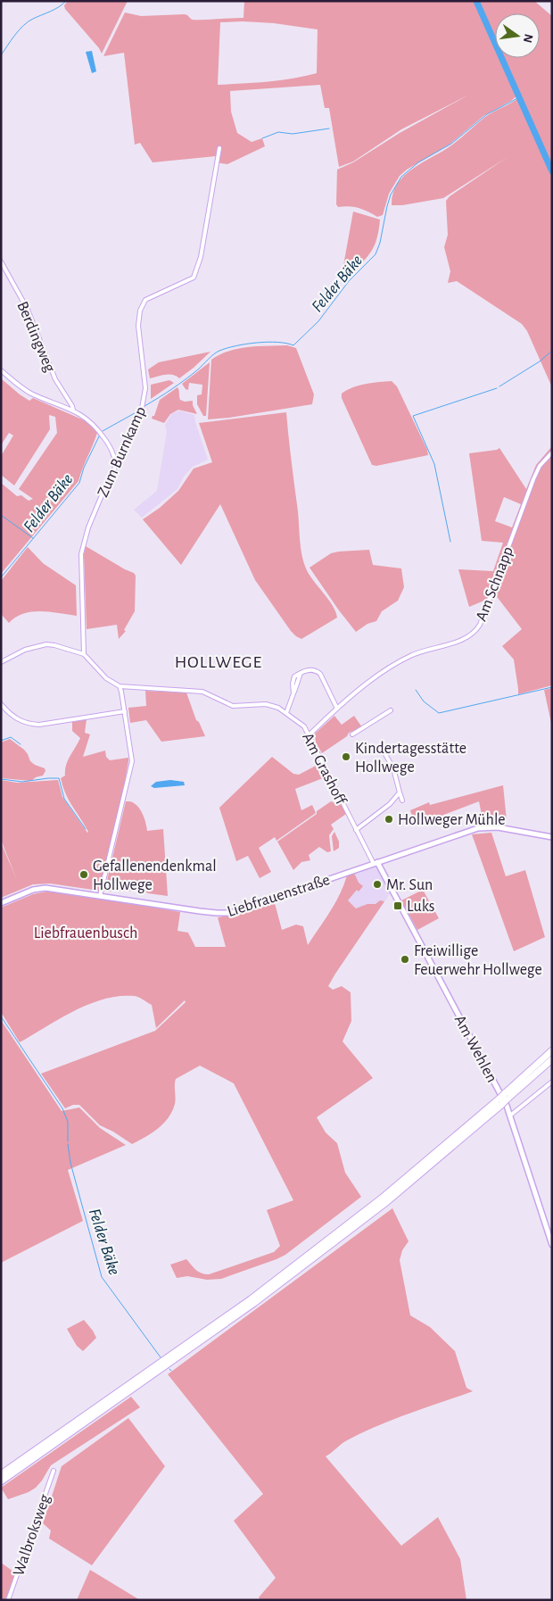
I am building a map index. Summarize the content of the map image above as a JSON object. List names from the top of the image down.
{
  "streets": {
    "street": [
      "Berdingweg",
      "Zum Burnkamp",
      "Am Schnapp",
      "Am Grashoff",
      "Liebfrauenstraße",
      "Am Wehlen",
      "Walbroksweg"
    ]
  },
  "crossings": [
    ["Am Schnapp", "Am Grashoff"],
    ["Am Grashoff", "Liebfrauenstraße"],
    ["Am Grashoff", "Am Wehlen"],
    ["Liebfrauenstraße", "Am Wehlen"]
  ],
  "districts": ["HOLLWEGE"],
  "water": ["Felder Bäke"],
  "parks": ["Liebfrauenbusch"],
  "places": {
    "other": [
      "Kindertagesstätte Hollwege",
      "Hollweger Mühle",
      "Gefallenendenkmal Hollwege",
      "Mr. Sun",
      "Freiwillige Feuerwehr Hollwege"
    ],
    "transit": ["Luks"]
  },
  "north": "right"
}
